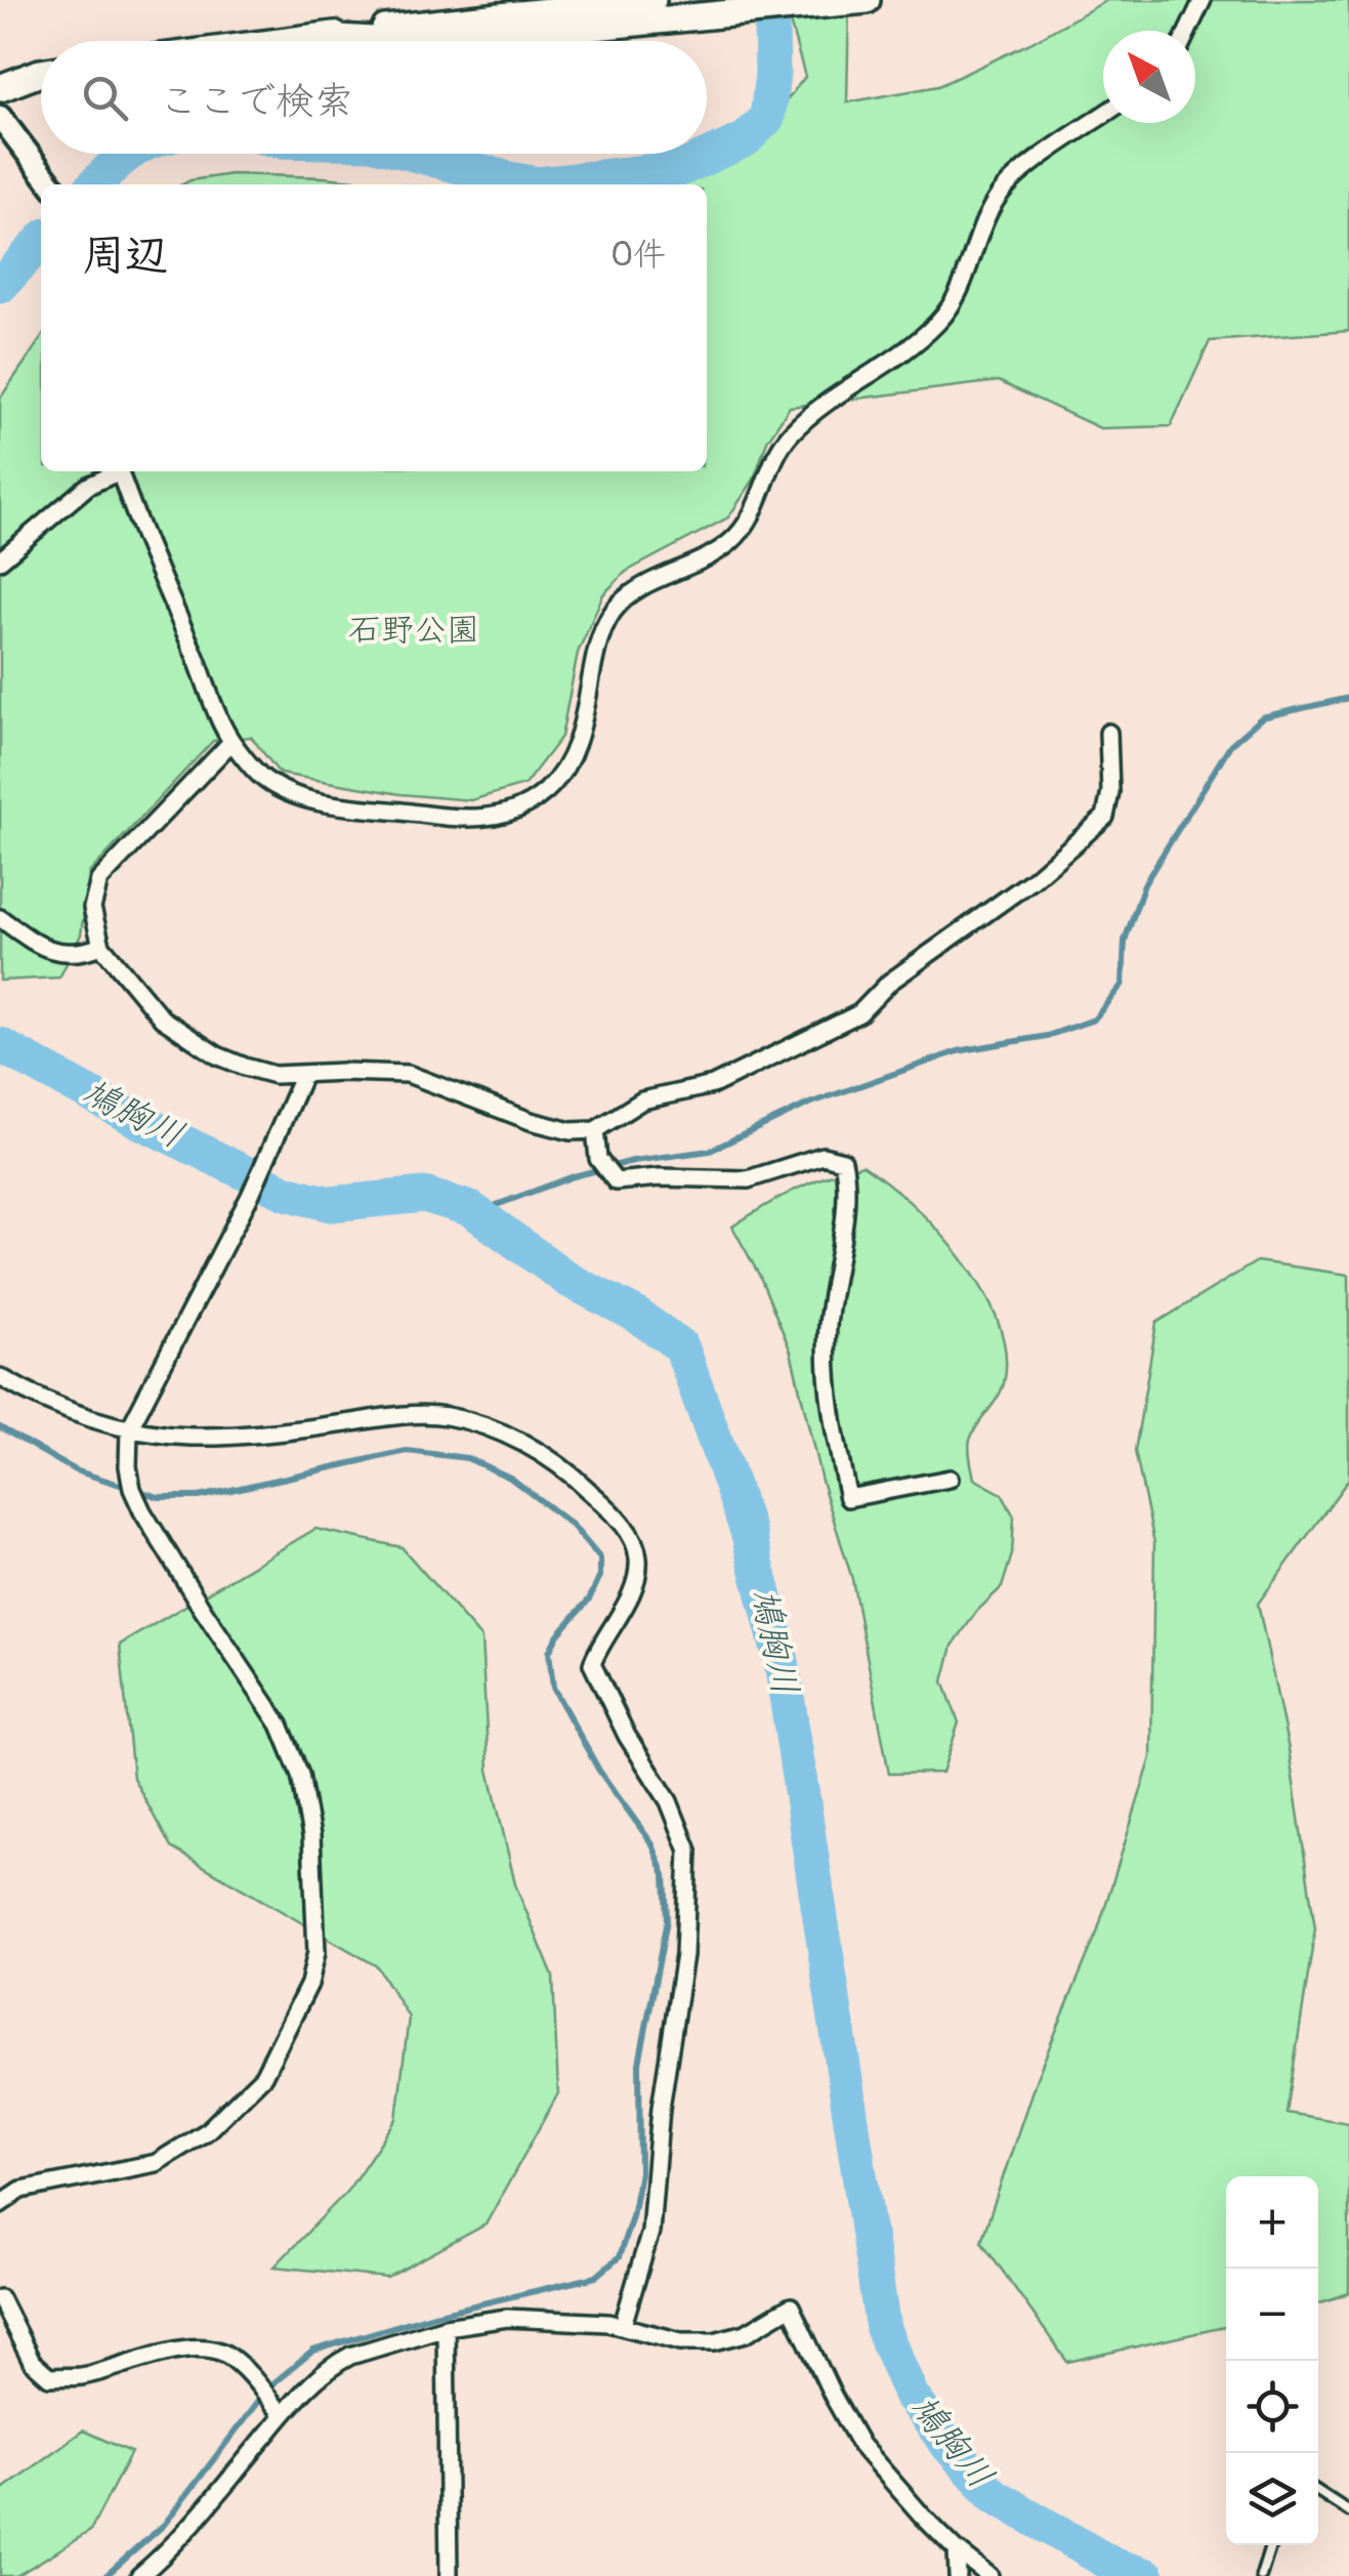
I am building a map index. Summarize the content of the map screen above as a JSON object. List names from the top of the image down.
{
  "water": ["鳩胸川"],
  "parks": ["石野公園"],
  "north": "top left",
  "page": {
    "search": "ここで検索",
    "heading": ["周辺", "0件"],
    "map_buttons": ["+", "−"]
  }
}
